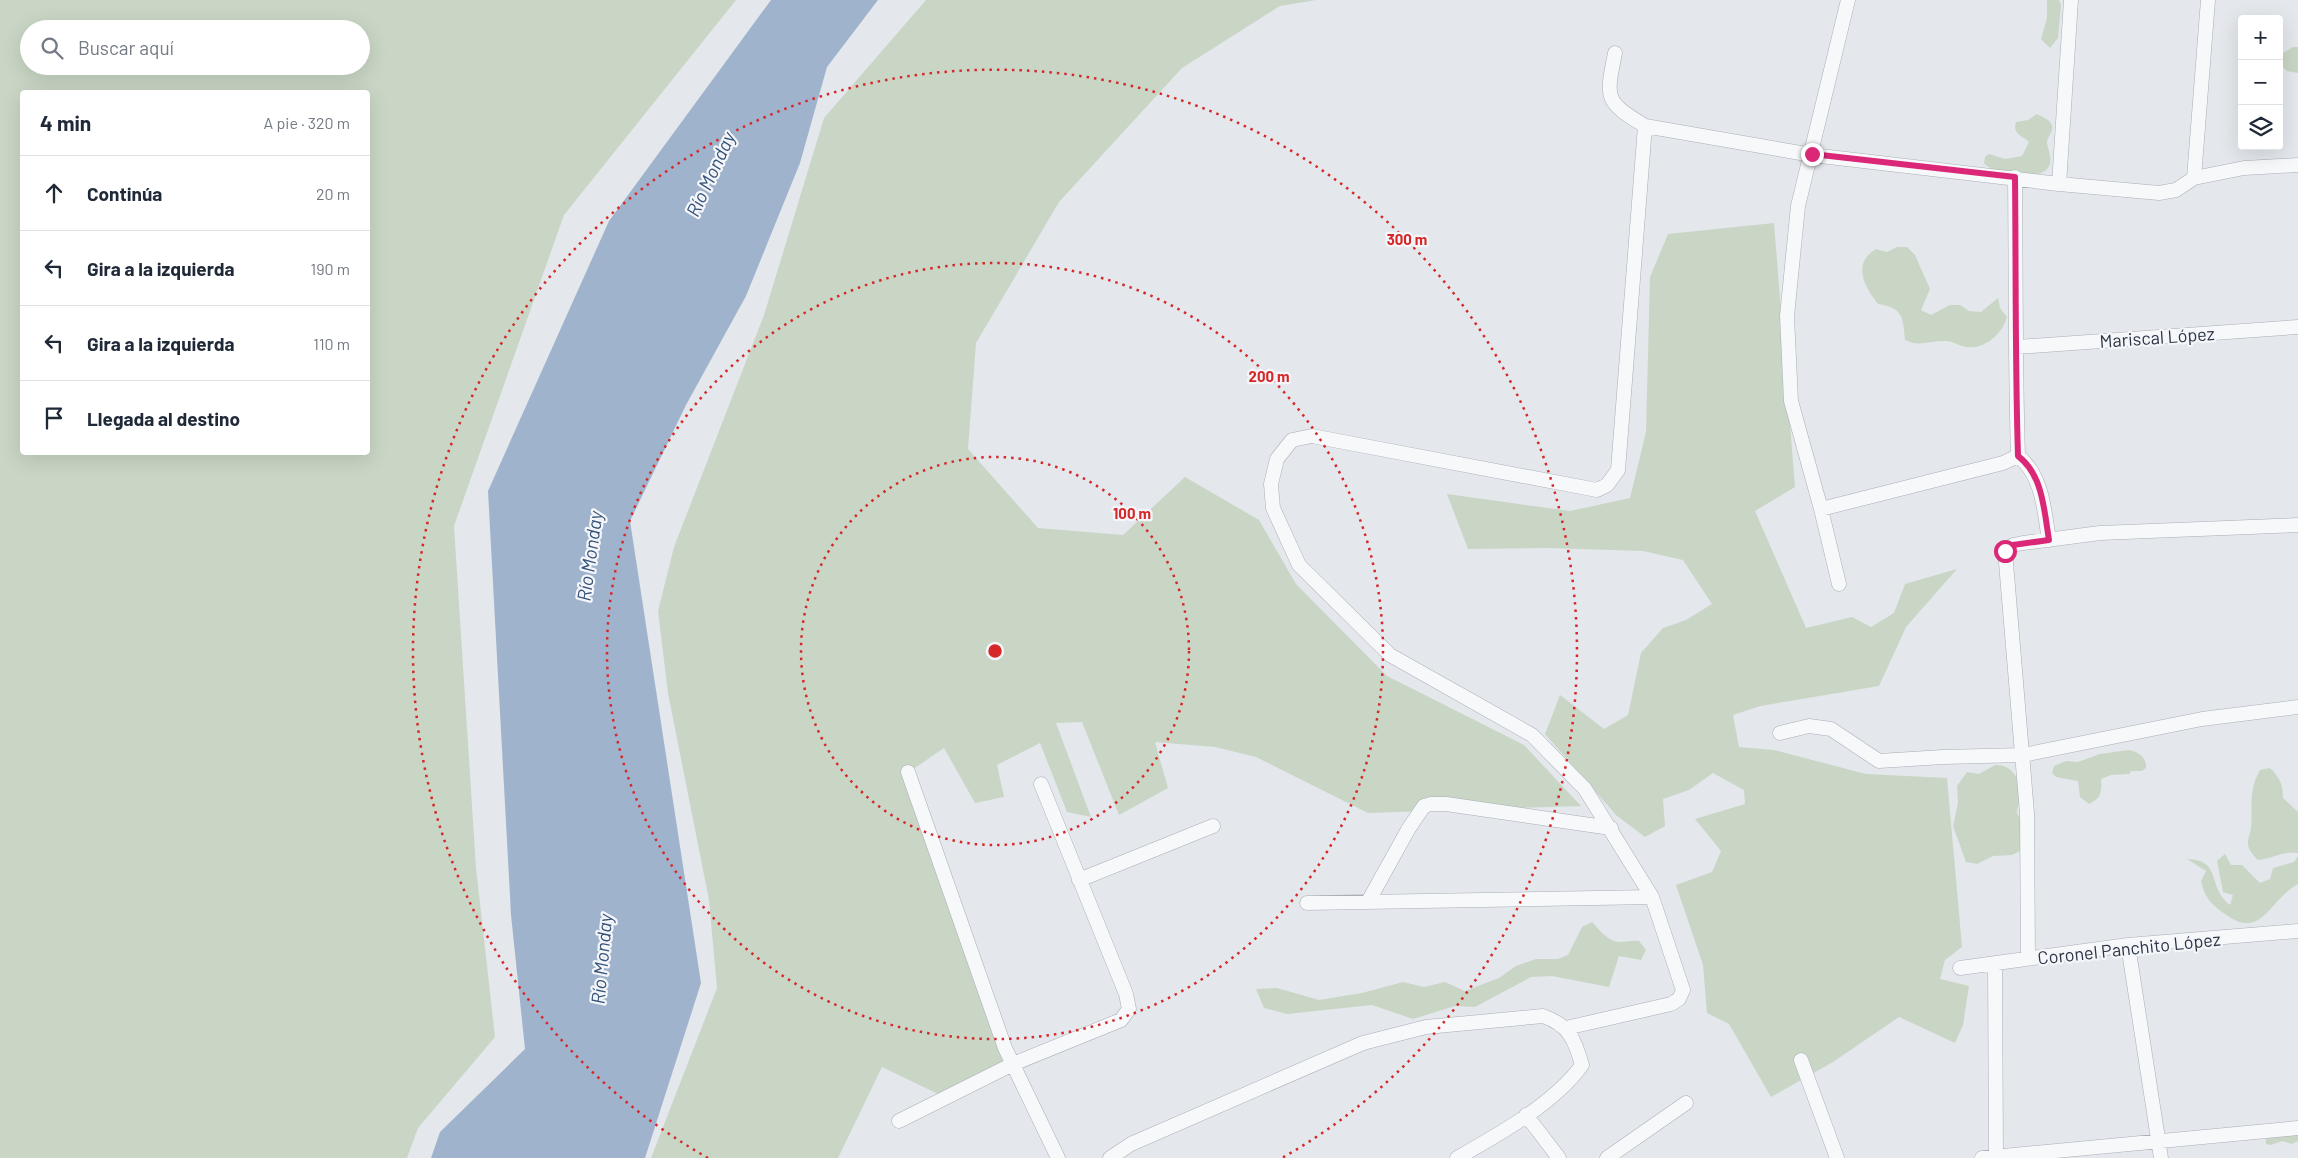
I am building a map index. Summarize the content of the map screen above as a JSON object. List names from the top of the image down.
{
  "streets": {
    "street": ["Mariscal López", "Coronel Panchito López"]
  },
  "water": ["Río Monday"],
  "page": {
    "map_buttons": ["+", "−"],
    "search": "Buscar aquí",
    "heading": ["4 min", "A pie · 320 m"],
    "list": [
      ["Continúa", "20 m"],
      ["Gira a la izquierda", "190 m"],
      ["Gira a la izquierda", "110 m"],
      "Llegada al destino"
    ]
  },
  "rings": ["300 m", "200 m", "100 m"]
}
